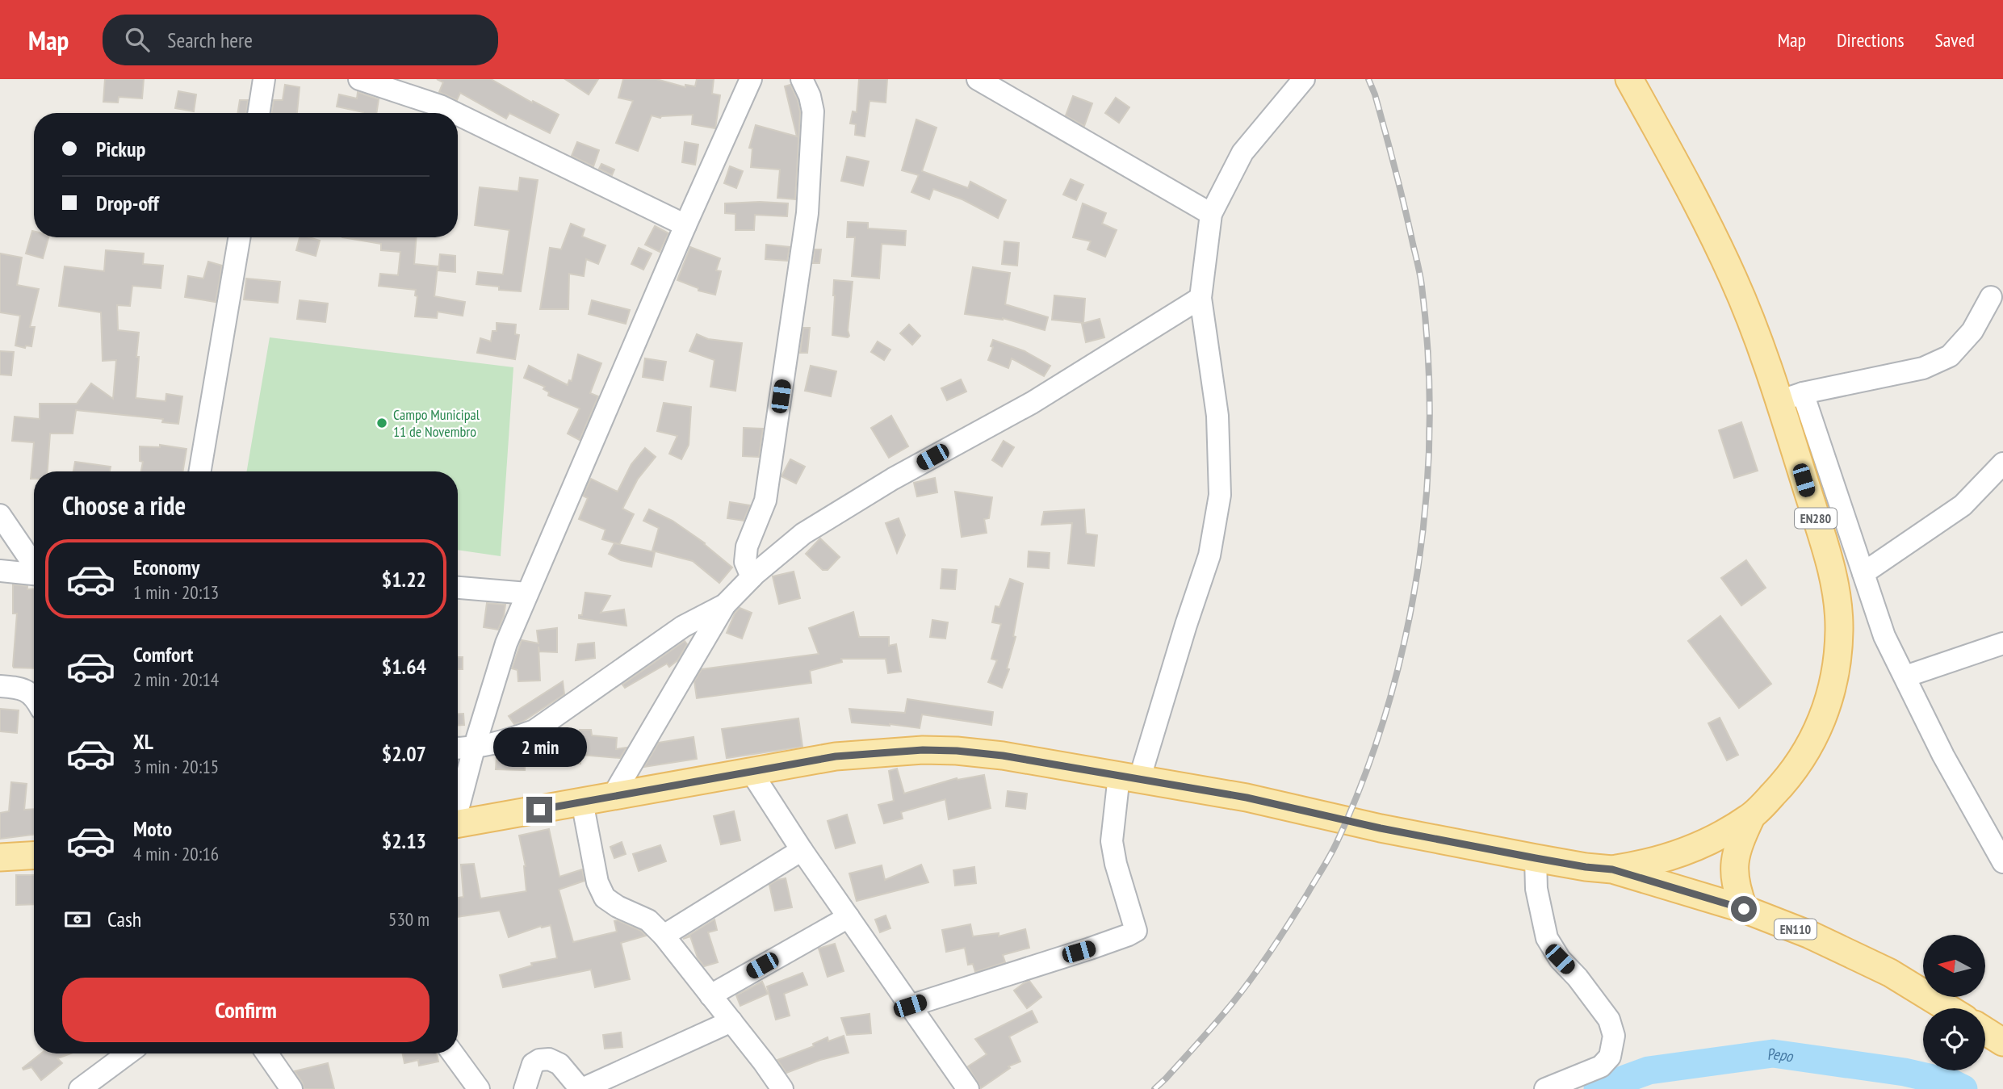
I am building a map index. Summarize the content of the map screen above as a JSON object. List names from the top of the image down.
{
  "streets": {
    "main road": ["EN280", "EN110"]
  },
  "crossings": [
    ["EN280", "EN110"]
  ],
  "water": ["Pepo"],
  "places": ["Campo Municipal 11 de Novembro"],
  "north": "left",
  "page": {
    "header": "Map",
    "search": "Search here",
    "nav": ["Map", "Directions", "Saved"],
    "banner": ["Pickup", "Drop-off"],
    "heading": "Choose a ride",
    "list": [
      {
        "name": "Economy",
        "note": "1 min · 20:13",
        "value": "$1.22"
      },
      {
        "name": "Comfort",
        "note": "2 min · 20:14",
        "value": "$1.64"
      },
      {
        "name": "XL",
        "note": "3 min · 20:15",
        "value": "$2.07"
      },
      {
        "name": "Moto",
        "note": "4 min · 20:16",
        "value": "$2.13"
      }
    ],
    "bubble": "2 min",
    "pay": ["Cash", "530 m"],
    "buttons": "Confirm"
  }
}
